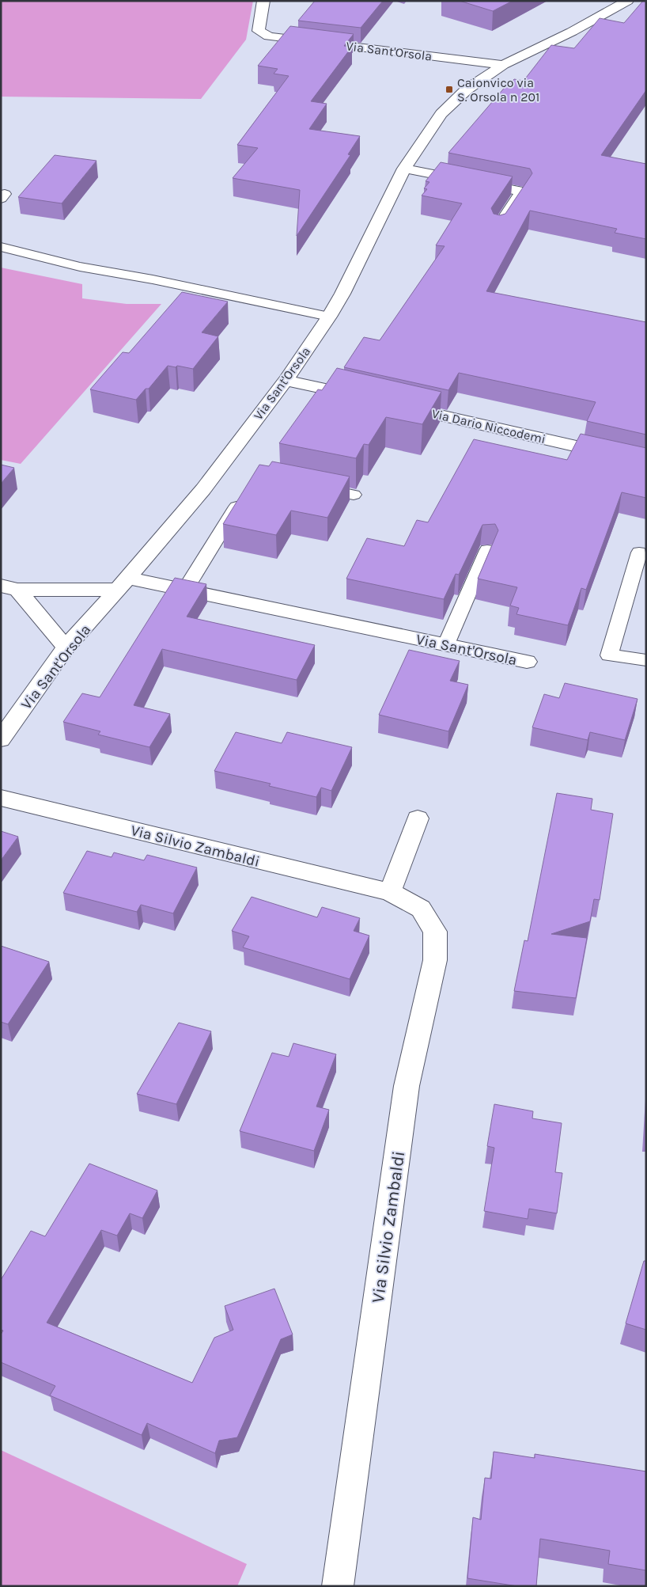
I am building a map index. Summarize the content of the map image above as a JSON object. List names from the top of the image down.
{
  "streets": {
    "street": ["Via Sant'Orsola", "Via Dario Niccodemi", "Via Silvio Zambaldi"]
  },
  "places": {
    "transit": ["Caionvico via S. Orsola n 201"]
  }
}
